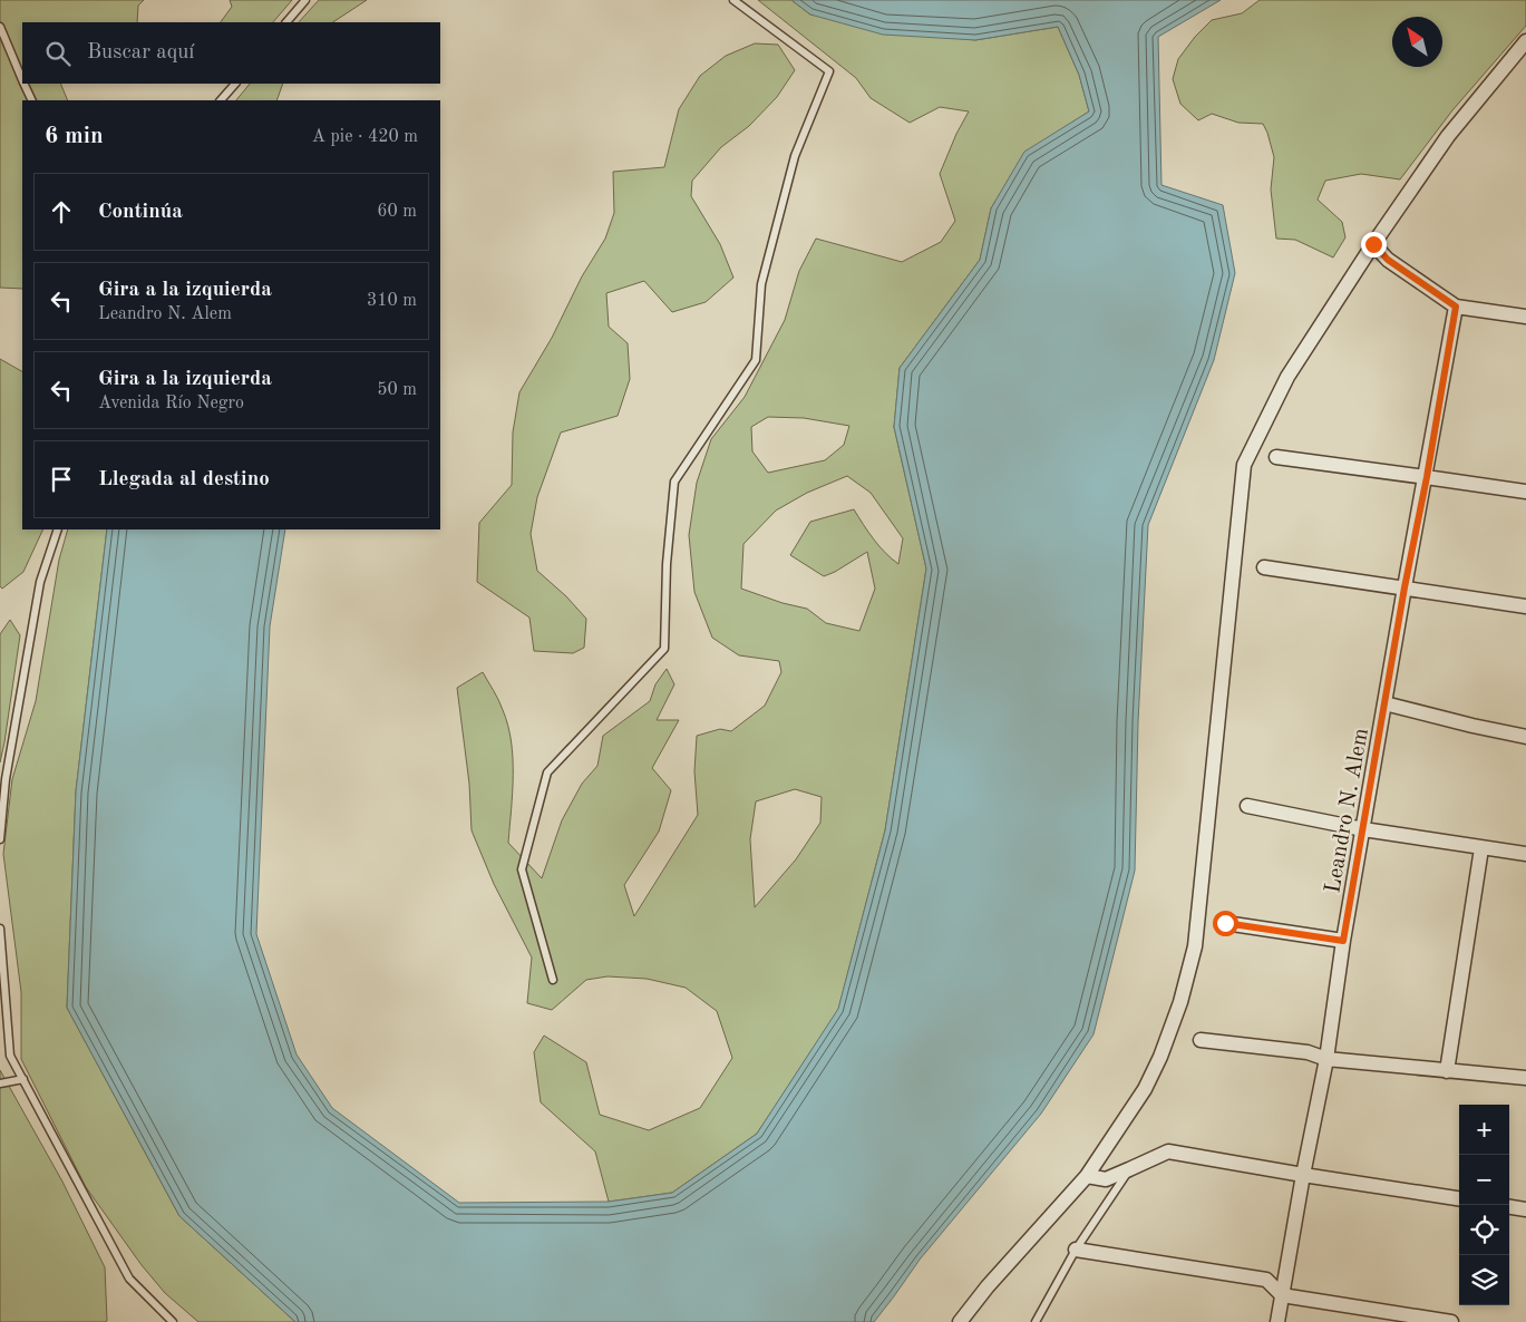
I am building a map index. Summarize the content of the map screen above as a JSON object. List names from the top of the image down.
{
  "streets": {
    "street": ["Leandro N. Alem"]
  },
  "north": "top left",
  "page": {
    "search": "Buscar aquí",
    "heading": ["6 min", "A pie · 420 m"],
    "list": [
      ["Continúa", "60 m"],
      ["Gira a la izquierda", "Leandro N. Alem", "310 m"],
      ["Gira a la izquierda", "Avenida Río Negro", "50 m"],
      "Llegada al destino"
    ],
    "map_buttons": ["+", "−"]
  }
}
